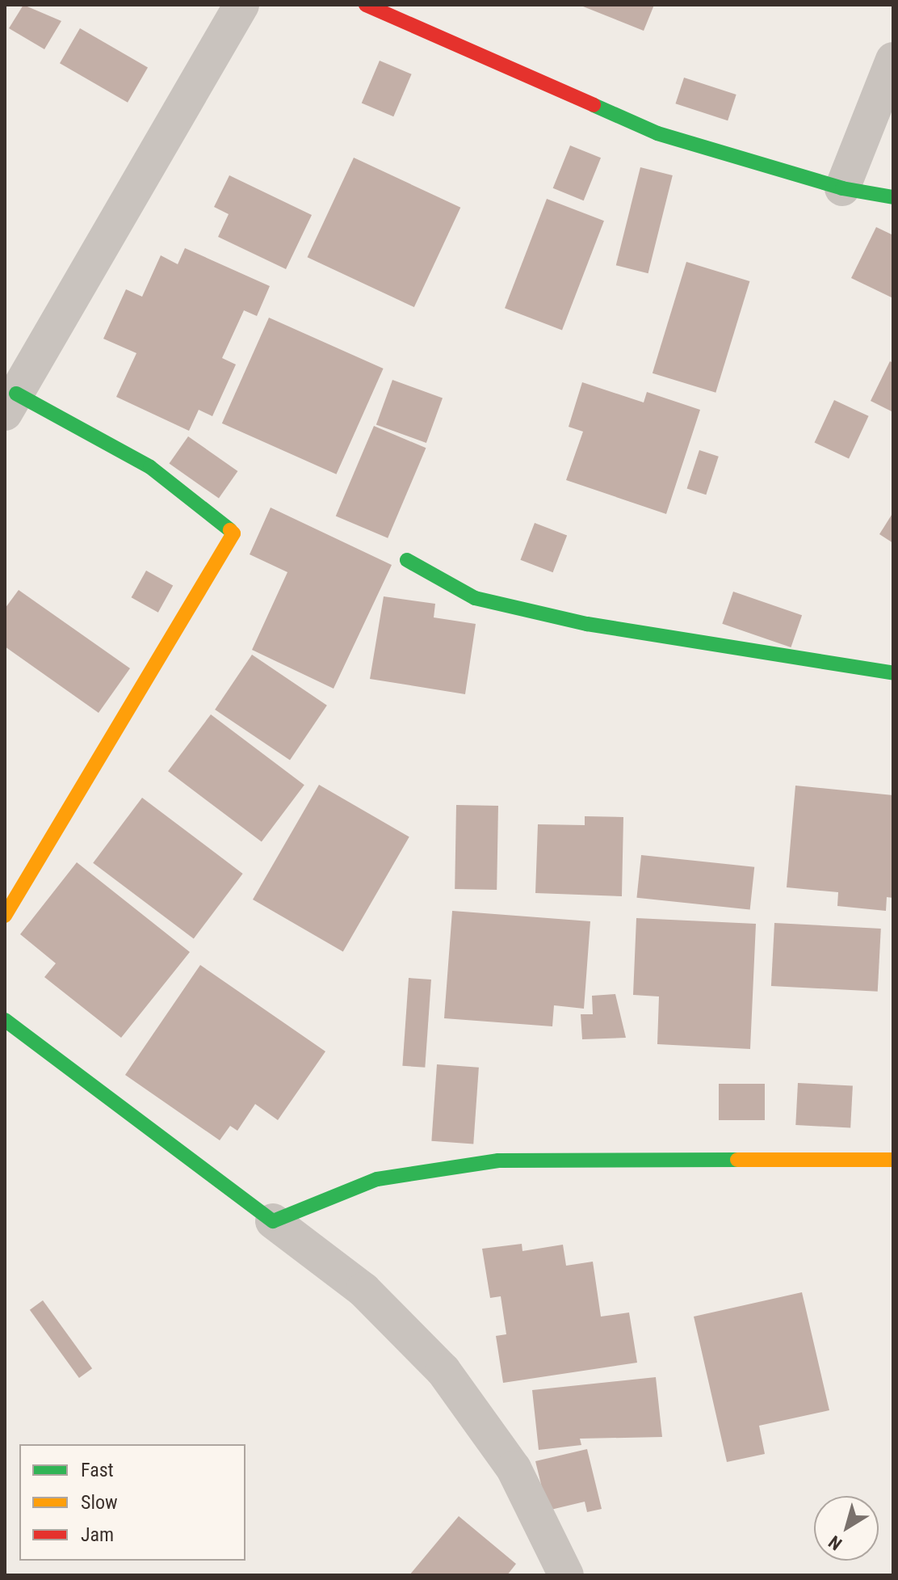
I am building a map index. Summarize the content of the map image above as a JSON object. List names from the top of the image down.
{
  "legend": ["Fast", "Slow", "Jam"],
  "north": "bottom left"
}
